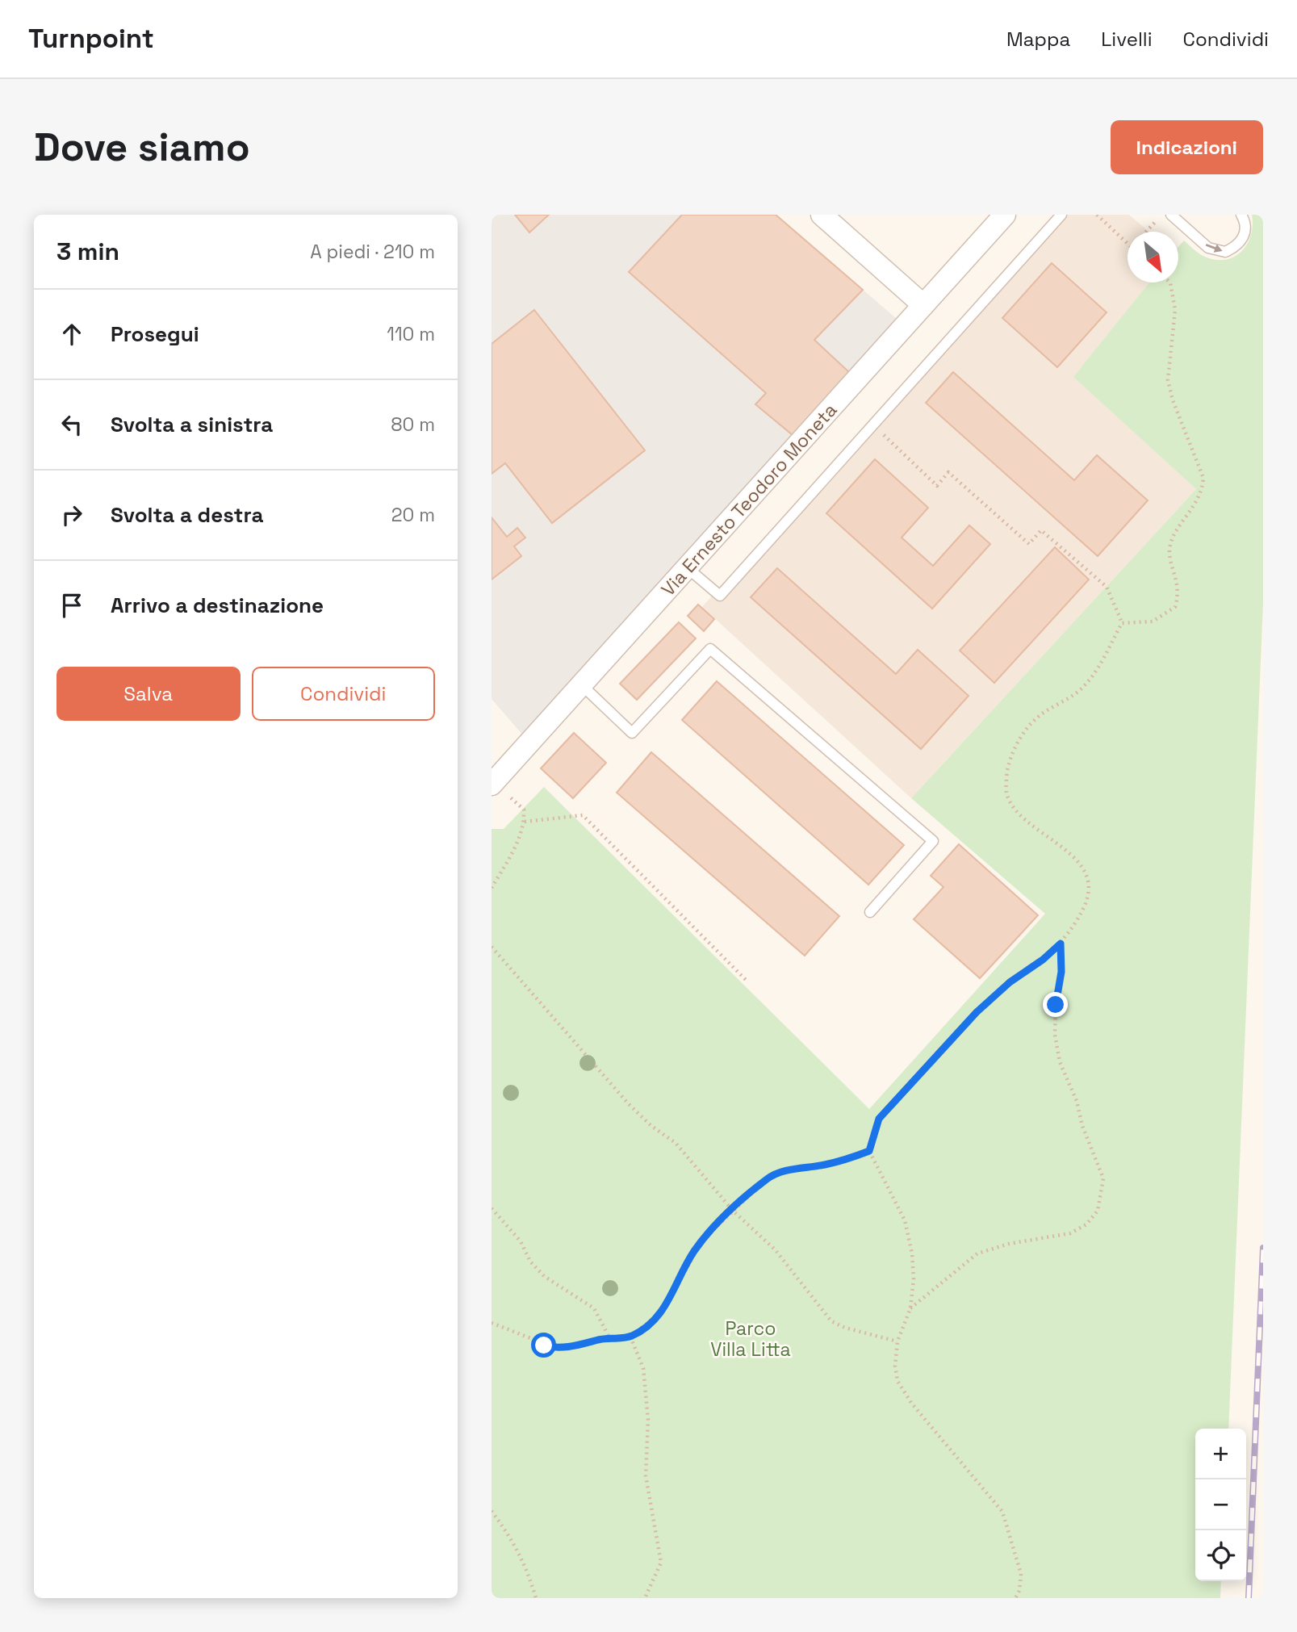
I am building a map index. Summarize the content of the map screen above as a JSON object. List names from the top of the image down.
{
  "streets": {
    "street": ["Via Ernesto Teodoro Moneta"]
  },
  "parks": ["Parco Villa Litta"],
  "north": "bottom right",
  "page": {
    "header": "Turnpoint",
    "nav": ["Mappa", "Livelli", "Condividi"],
    "buttons": [
      "Indicazioni",
      ["Salva", "Condividi"]
    ],
    "title": "Dove siamo",
    "heading": ["3 min", "A piedi · 210 m"],
    "list": [
      ["Prosegui", "110 m"],
      ["Svolta a sinistra", "80 m"],
      ["Svolta a destra", "20 m"],
      "Arrivo a destinazione"
    ],
    "map_buttons": ["+", "−"]
  }
}
